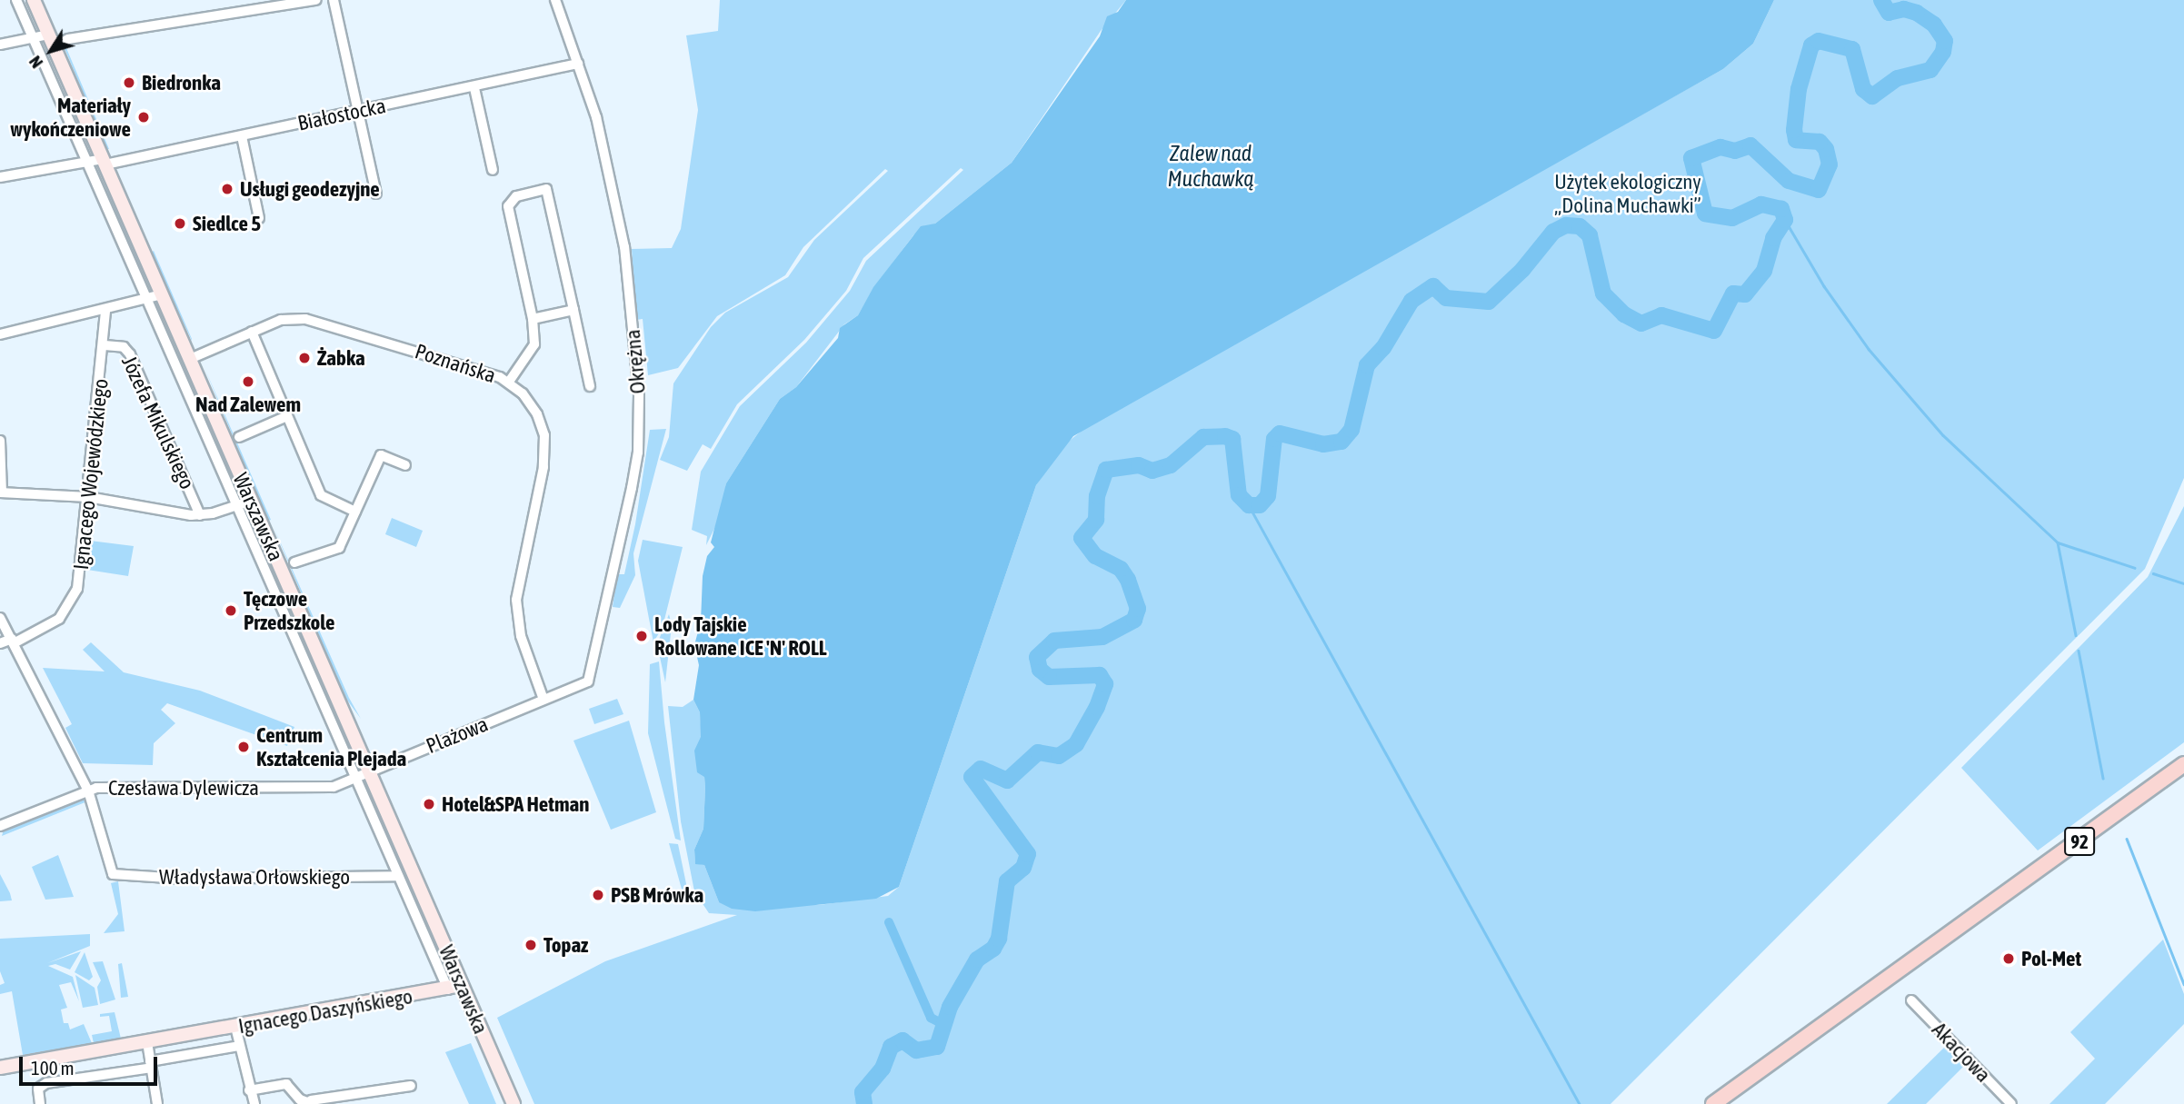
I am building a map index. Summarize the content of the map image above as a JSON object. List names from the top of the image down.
{
  "streets": {
    "main road": ["Warszawska", "92", "Ignacego Daszyńskiego"],
    "street": [
      "Białostocka",
      "Okrężna",
      "Poznańska",
      "Józefa Mikulskiego",
      "Ignacego Wojewódzkiego",
      "Plażowa",
      "Czesława Dylewicza",
      "Władysława Orłowskiego",
      "Akacjowa"
    ]
  },
  "crossings": [
    ["Białostocka", "Okrężna"],
    ["Białostocka", "Warszawska"],
    ["Okrężna", "Poznańska"],
    ["Okrężna", "Plażowa"],
    ["Poznańska", "Warszawska"],
    ["Poznańska", "Plażowa"],
    ["Józefa Mikulskiego", "Ignacego Wojewódzkiego"],
    ["Warszawska", "Plażowa"],
    ["Warszawska", "Czesława Dylewicza"],
    ["Warszawska", "Ignacego Daszyńskiego"],
    ["Plażowa", "Czesława Dylewicza"],
    ["Czesława Dylewicza", "Władysława Orłowskiego"]
  ],
  "water": ["Zalew nad Muchawką"],
  "parks": ["Użytek ekologiczny „Dolina Muchawki”"],
  "places": [
    "Biedronka",
    "Materiały wykończeniowe",
    "Usługi geodezyjne",
    "Siedlce 5",
    "Żabka",
    "Nad Zalewem",
    "Tęczowe Przedszkole",
    "Lody Tajskie Rollowane ICE 'N' ROLL",
    "Centrum Kształcenia Plejada",
    "Hotel&SPA Hetman",
    "PSB Mrówka",
    "Topaz",
    "Pol-Met"
  ],
  "scale_bar": "100 m",
  "north": "bottom left"
}
